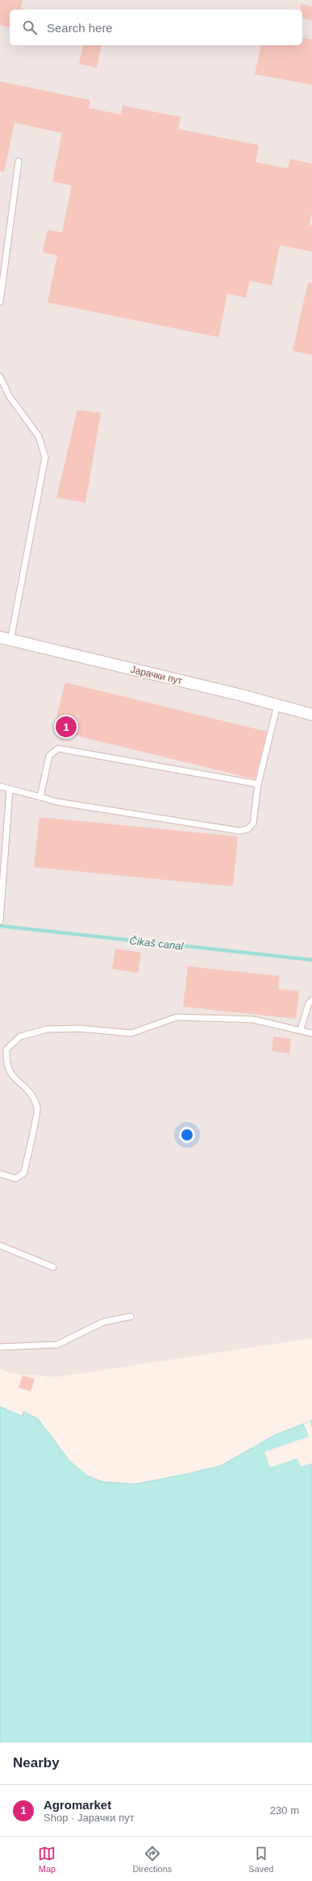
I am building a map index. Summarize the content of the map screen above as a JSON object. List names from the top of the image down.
{
  "streets": {
    "street": ["Јарачки пут"]
  },
  "water": ["Čikaš canal"],
  "page": {
    "search": "Search here",
    "pins": "1",
    "heading": "Nearby",
    "list": [
      {
        "mark": "1",
        "name": "Agromarket",
        "note": "Shop · Јарачки пут",
        "value": "230 m"
      }
    ],
    "nav": ["Map", "Directions", "Saved"]
  }
}
